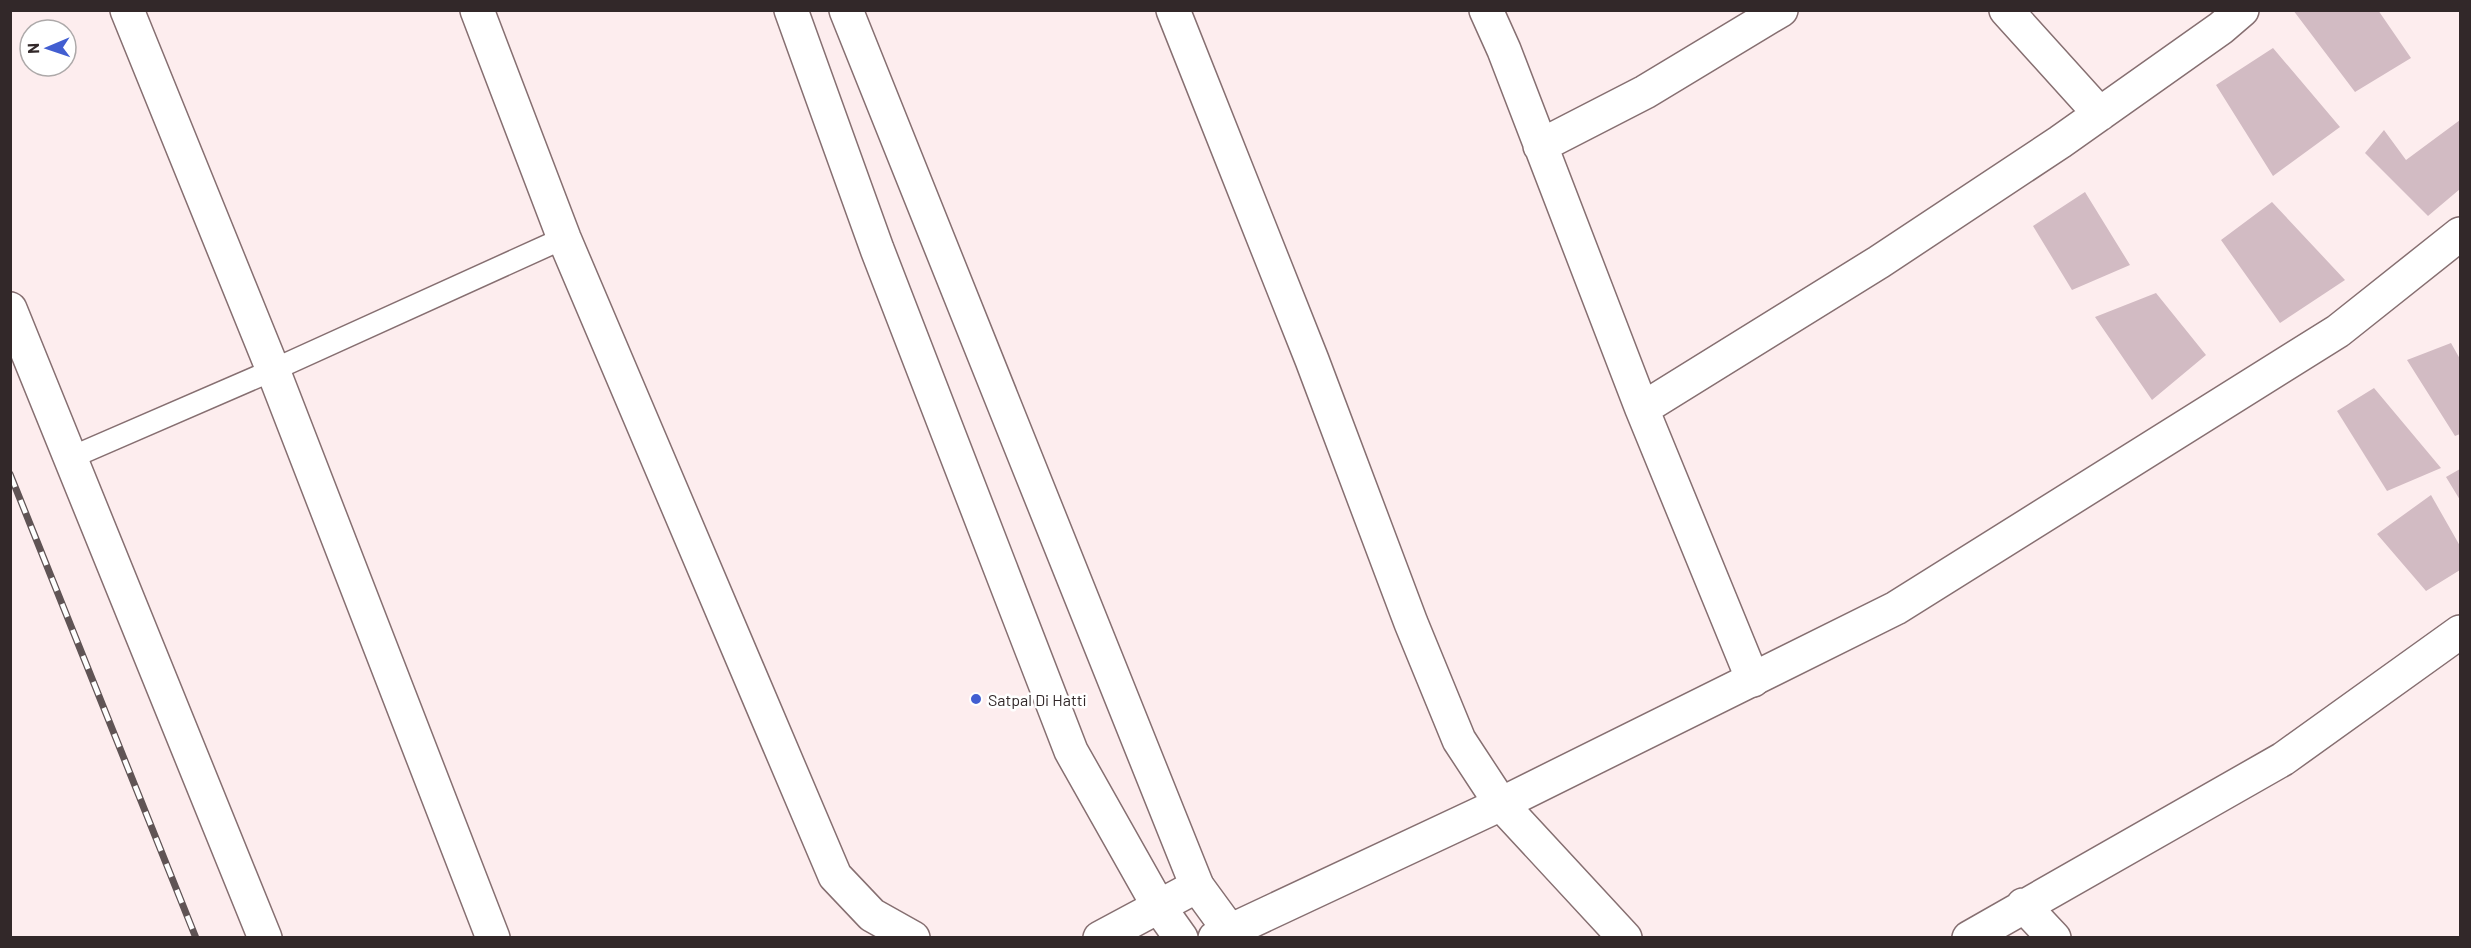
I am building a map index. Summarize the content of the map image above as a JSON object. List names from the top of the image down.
{
  "places": ["Satpal Di Hatti"],
  "north": "left"
}
